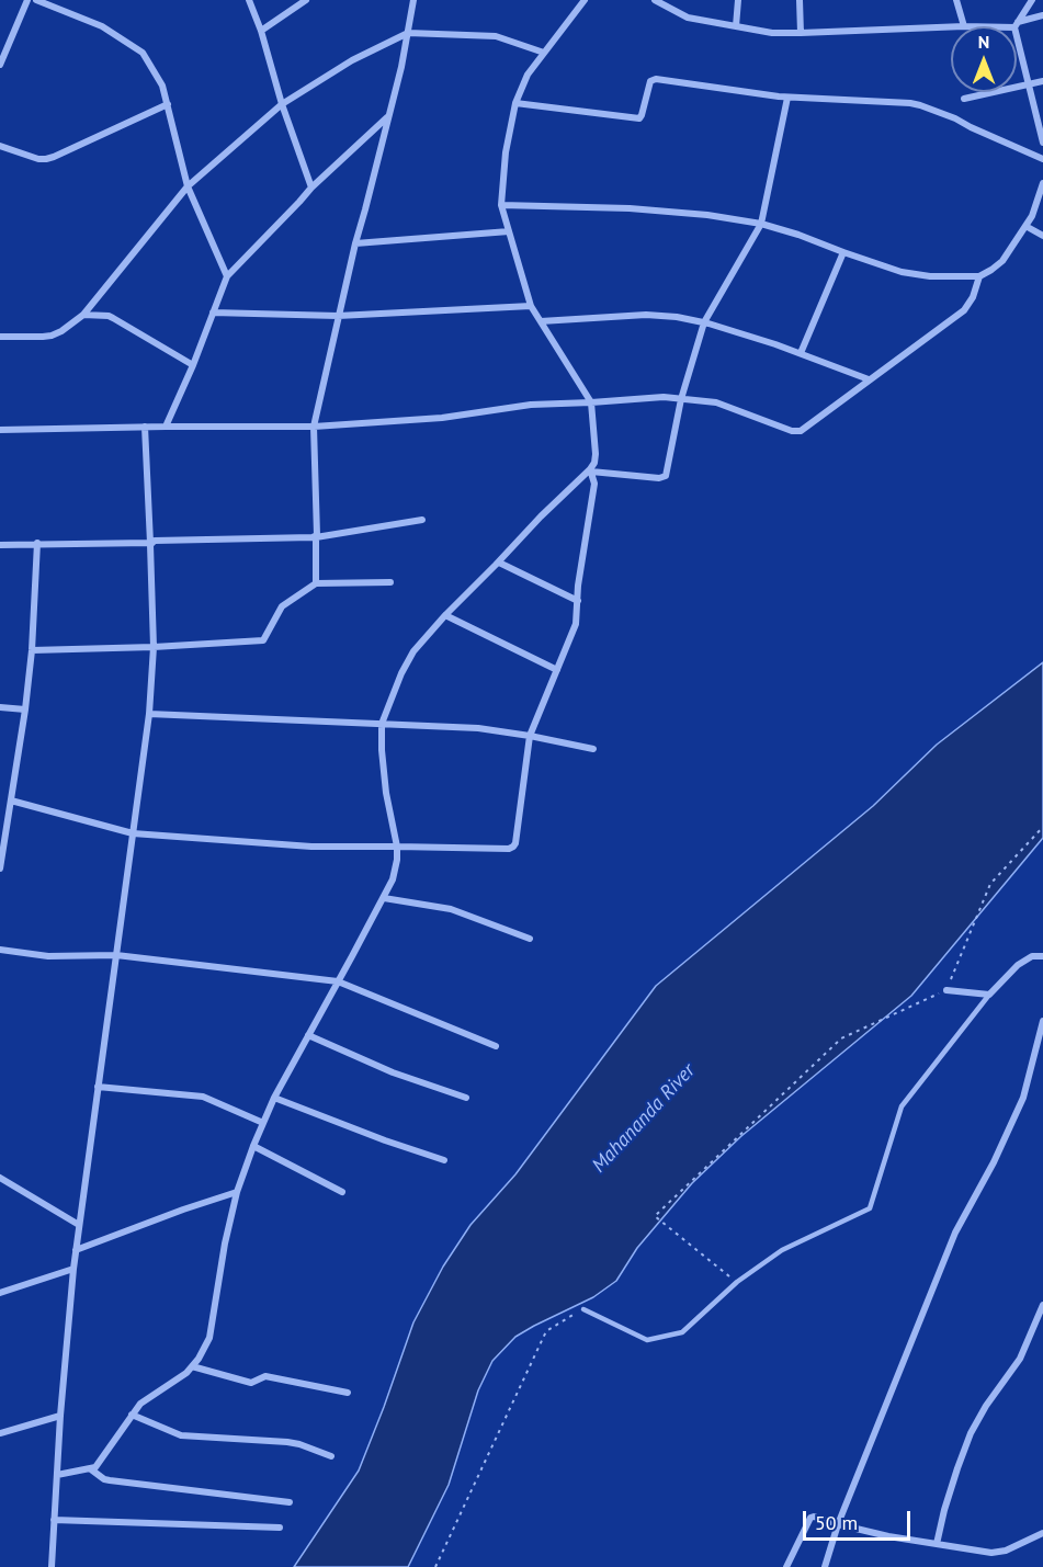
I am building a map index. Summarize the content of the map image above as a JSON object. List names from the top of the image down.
{
  "water": ["Mahananda River"],
  "scale_bar": "50 m",
  "north": "top"
}
